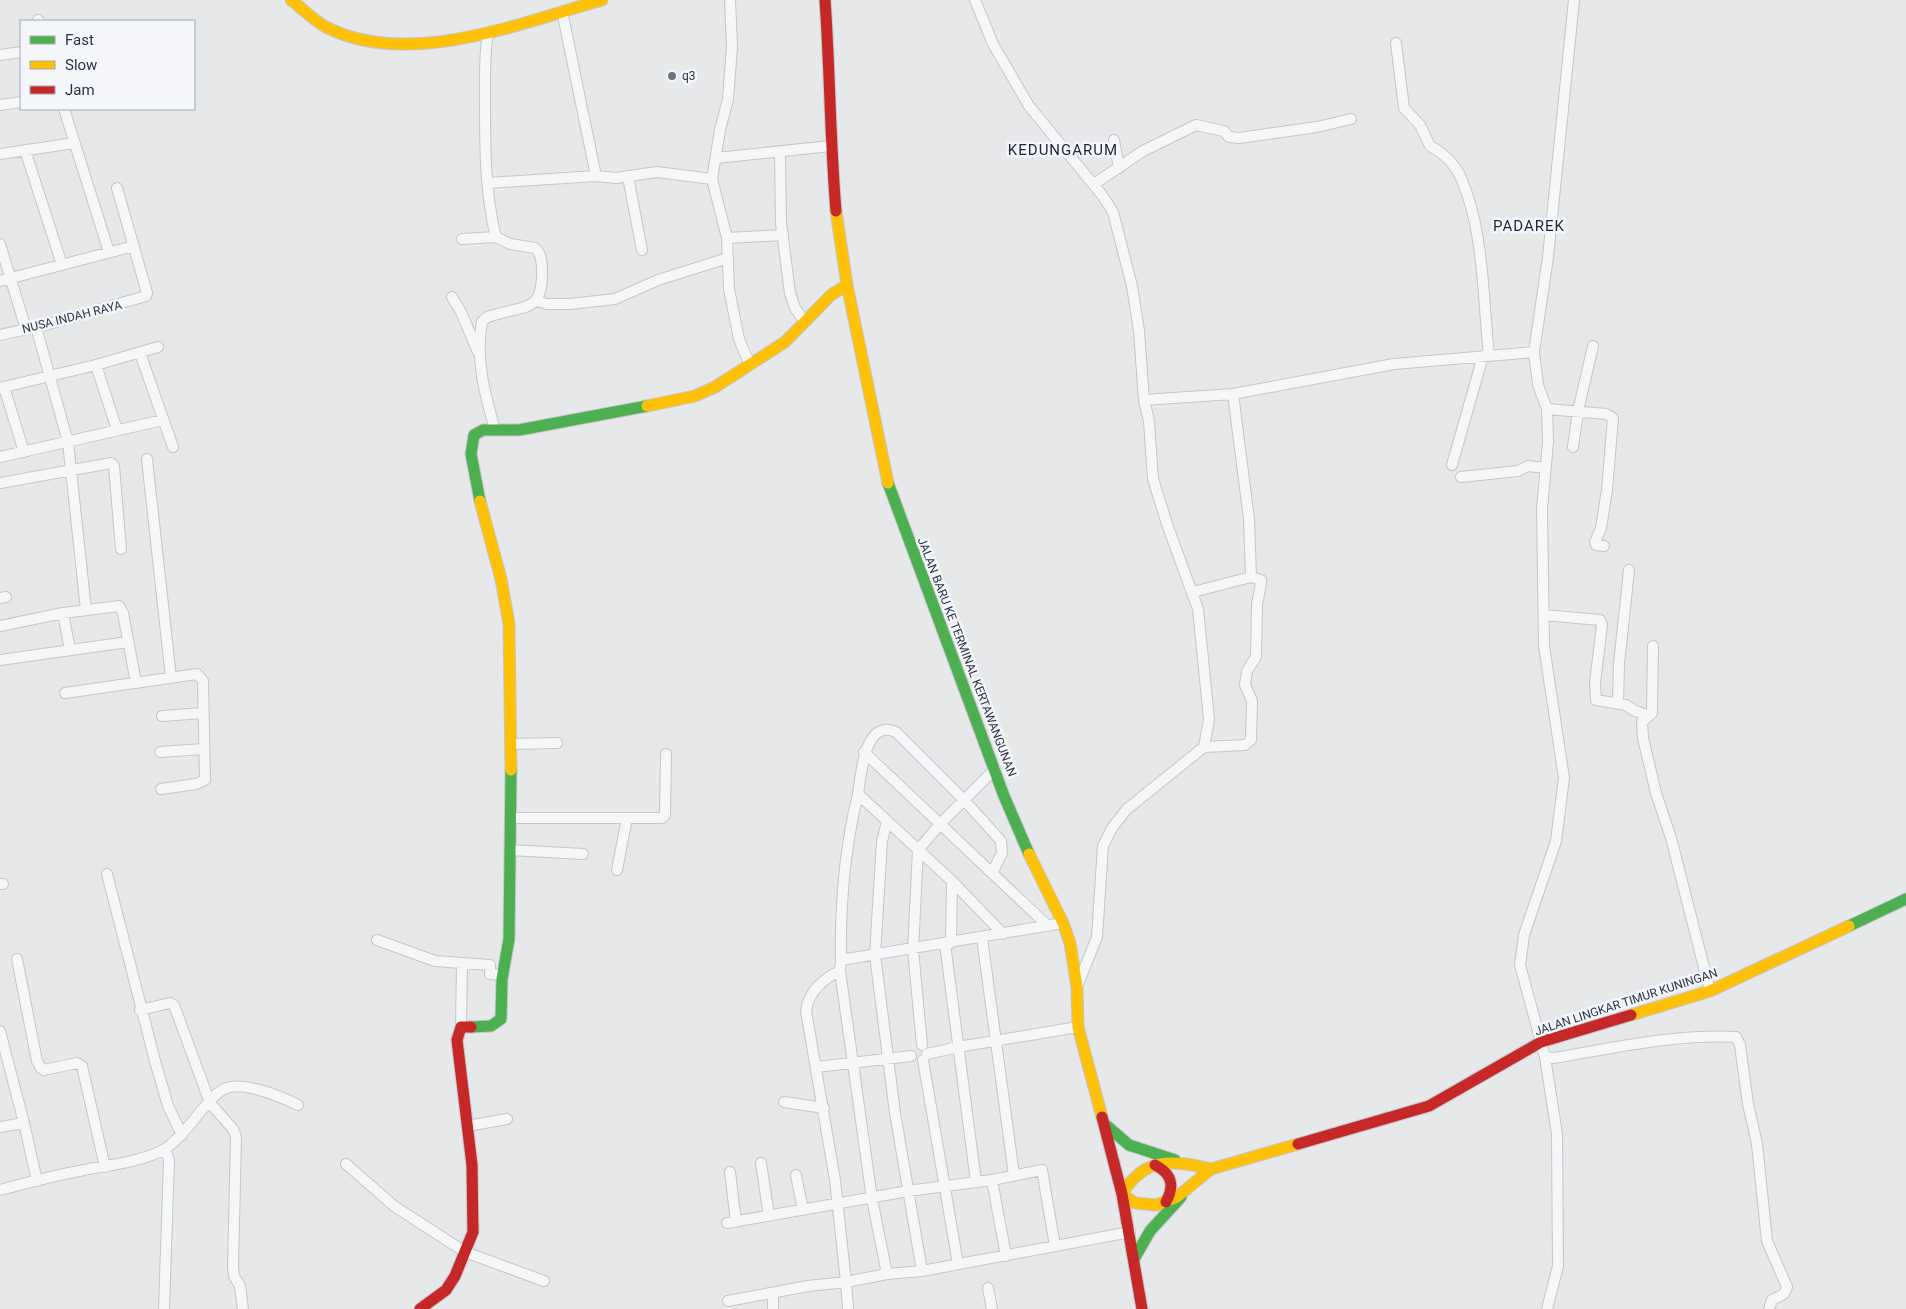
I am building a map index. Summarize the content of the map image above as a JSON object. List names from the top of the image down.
{
  "streets": {
    "main road": ["JALAN BARU KE TERMINAL KERTAWANGUNAN", "JALAN LINGKAR TIMUR KUNINGAN"],
    "street": ["NUSA INDAH RAYA"]
  },
  "crossings": [
    ["JALAN BARU KE TERMINAL KERTAWANGUNAN", "JALAN LINGKAR TIMUR KUNINGAN"]
  ],
  "districts": ["KEDUNGARUM", "PADAREK"],
  "places": ["q3"],
  "legend": ["Fast", "Slow", "Jam"]
}
